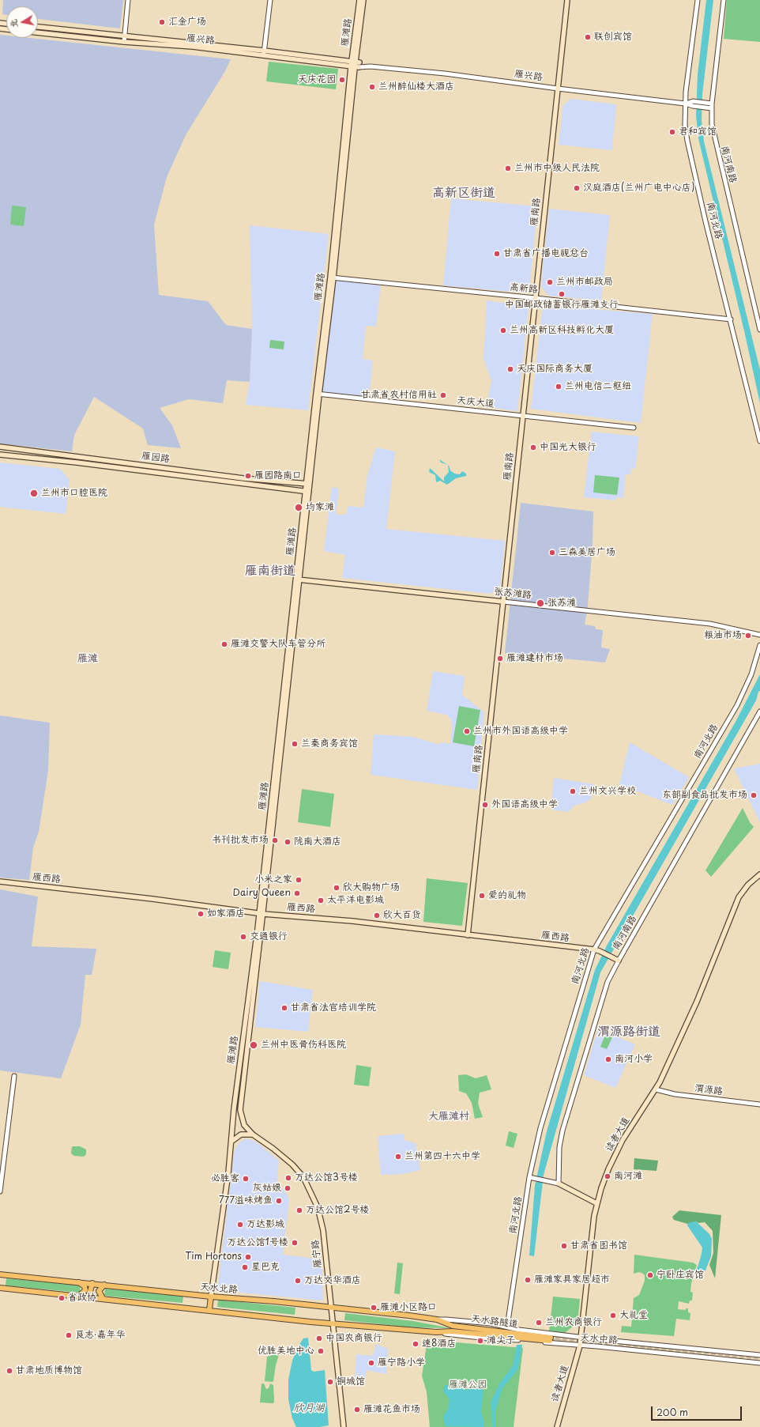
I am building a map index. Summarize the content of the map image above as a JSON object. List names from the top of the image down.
{
  "streets": {
    "main road": [
      "雁滩路",
      "雁兴路",
      "雁南路",
      "雁园路",
      "张苏滩路",
      "雁西路",
      "读者大道",
      "雁宁路",
      "天水北路",
      "天水路隧道"
    ],
    "street": [
      "南河南路",
      "南河北路",
      "高新路",
      "天庆大道",
      "渭源路",
      "天水中路"
    ]
  },
  "crossings": [
    ["雁滩路", "雁兴路"],
    ["雁滩路", "高新路"],
    ["雁滩路", "天庆大道"],
    ["雁滩路", "雁园路"],
    ["雁滩路", "张苏滩路"],
    ["雁滩路", "雁西路"],
    ["雁滩路", "雁宁路"],
    ["雁滩路", "天水北路"],
    ["雁兴路", "雁南路"],
    ["雁兴路", "南河北路"],
    ["南河南路", "雁西路"],
    ["雁南路", "高新路"],
    ["雁南路", "天庆大道"],
    ["雁南路", "张苏滩路"],
    ["雁南路", "雁西路"],
    ["南河北路", "高新路"],
    ["南河北路", "雁西路"],
    ["南河北路", "天水中路"],
    ["渭源路", "读者大道"],
    ["读者大道", "天水中路"],
    ["雁宁路", "天水北路"],
    ["天水北路", "天水路隧道"],
    ["天水北路", "天水中路"],
    ["天水路隧道", "天水中路"]
  ],
  "districts": [
    "高新区街道",
    "雁南街道",
    "雁滩",
    "渭源路街道",
    "大雁滩村"
  ],
  "water": ["欣月湖"],
  "parks": ["雁滩公园"],
  "places": [
    "汇金广场",
    "联创宾馆",
    "天庆花园",
    "兰州醉仙楼大酒店",
    "君和宾馆",
    "兰州市中级人民法院",
    "汉庭酒店(兰州广电中心店)",
    "甘肃省广播电视总台",
    "兰州市邮政局",
    "中国邮政储蓄银行雁滩支行",
    "兰州高新区科技孵化大厦",
    "天庆国际商务大厦",
    "兰州电信二枢纽",
    "甘肃省农村信用社",
    "中国光大银行",
    "雁园路南口",
    "兰州市口腔医院",
    "均家滩",
    "三森美居广场",
    "张苏滩",
    "粮油市场",
    "雁滩交警大队车管分所",
    "雁滩建材市场",
    "兰州市外国语高级中学",
    "兰秦商务宾馆",
    "兰州文兴学校",
    "东部副食品批发市场",
    "外国语高级中学",
    "书刊批发市场",
    "陇南大酒店",
    "小米之家",
    "欣大购物广场",
    "Dairy Queen",
    "爱的礼物",
    "太平洋电影城",
    "如家酒店",
    "欣大百货",
    "交通银行",
    "甘肃省法官培训学院",
    "兰州中医骨伤科医院",
    "南河小学",
    "兰州第四十六中学",
    "南河滩",
    "万达公馆3号楼",
    "必胜客",
    "灰姑娘",
    "777滋味烤鱼",
    "万达公馆2号楼",
    "万达影城",
    "万达公馆1号楼",
    "甘肃省图书馆",
    "Tim Hortons",
    "星巴克",
    "宁卧庄宾馆",
    "雁滩家具家居超市",
    "万达文华酒店",
    "省政协",
    "雁滩小区路口",
    "大礼堂",
    "兰州农商银行",
    "良志·嘉年华",
    "中国农商银行",
    "滩尖子",
    "速8酒店",
    "优胜美地中心",
    "雁宁路小学",
    "甘肃地质博物馆",
    "铜城馆",
    "雁滩花鱼市场"
  ],
  "scale_bar": "200 m",
  "north": "left"
}
